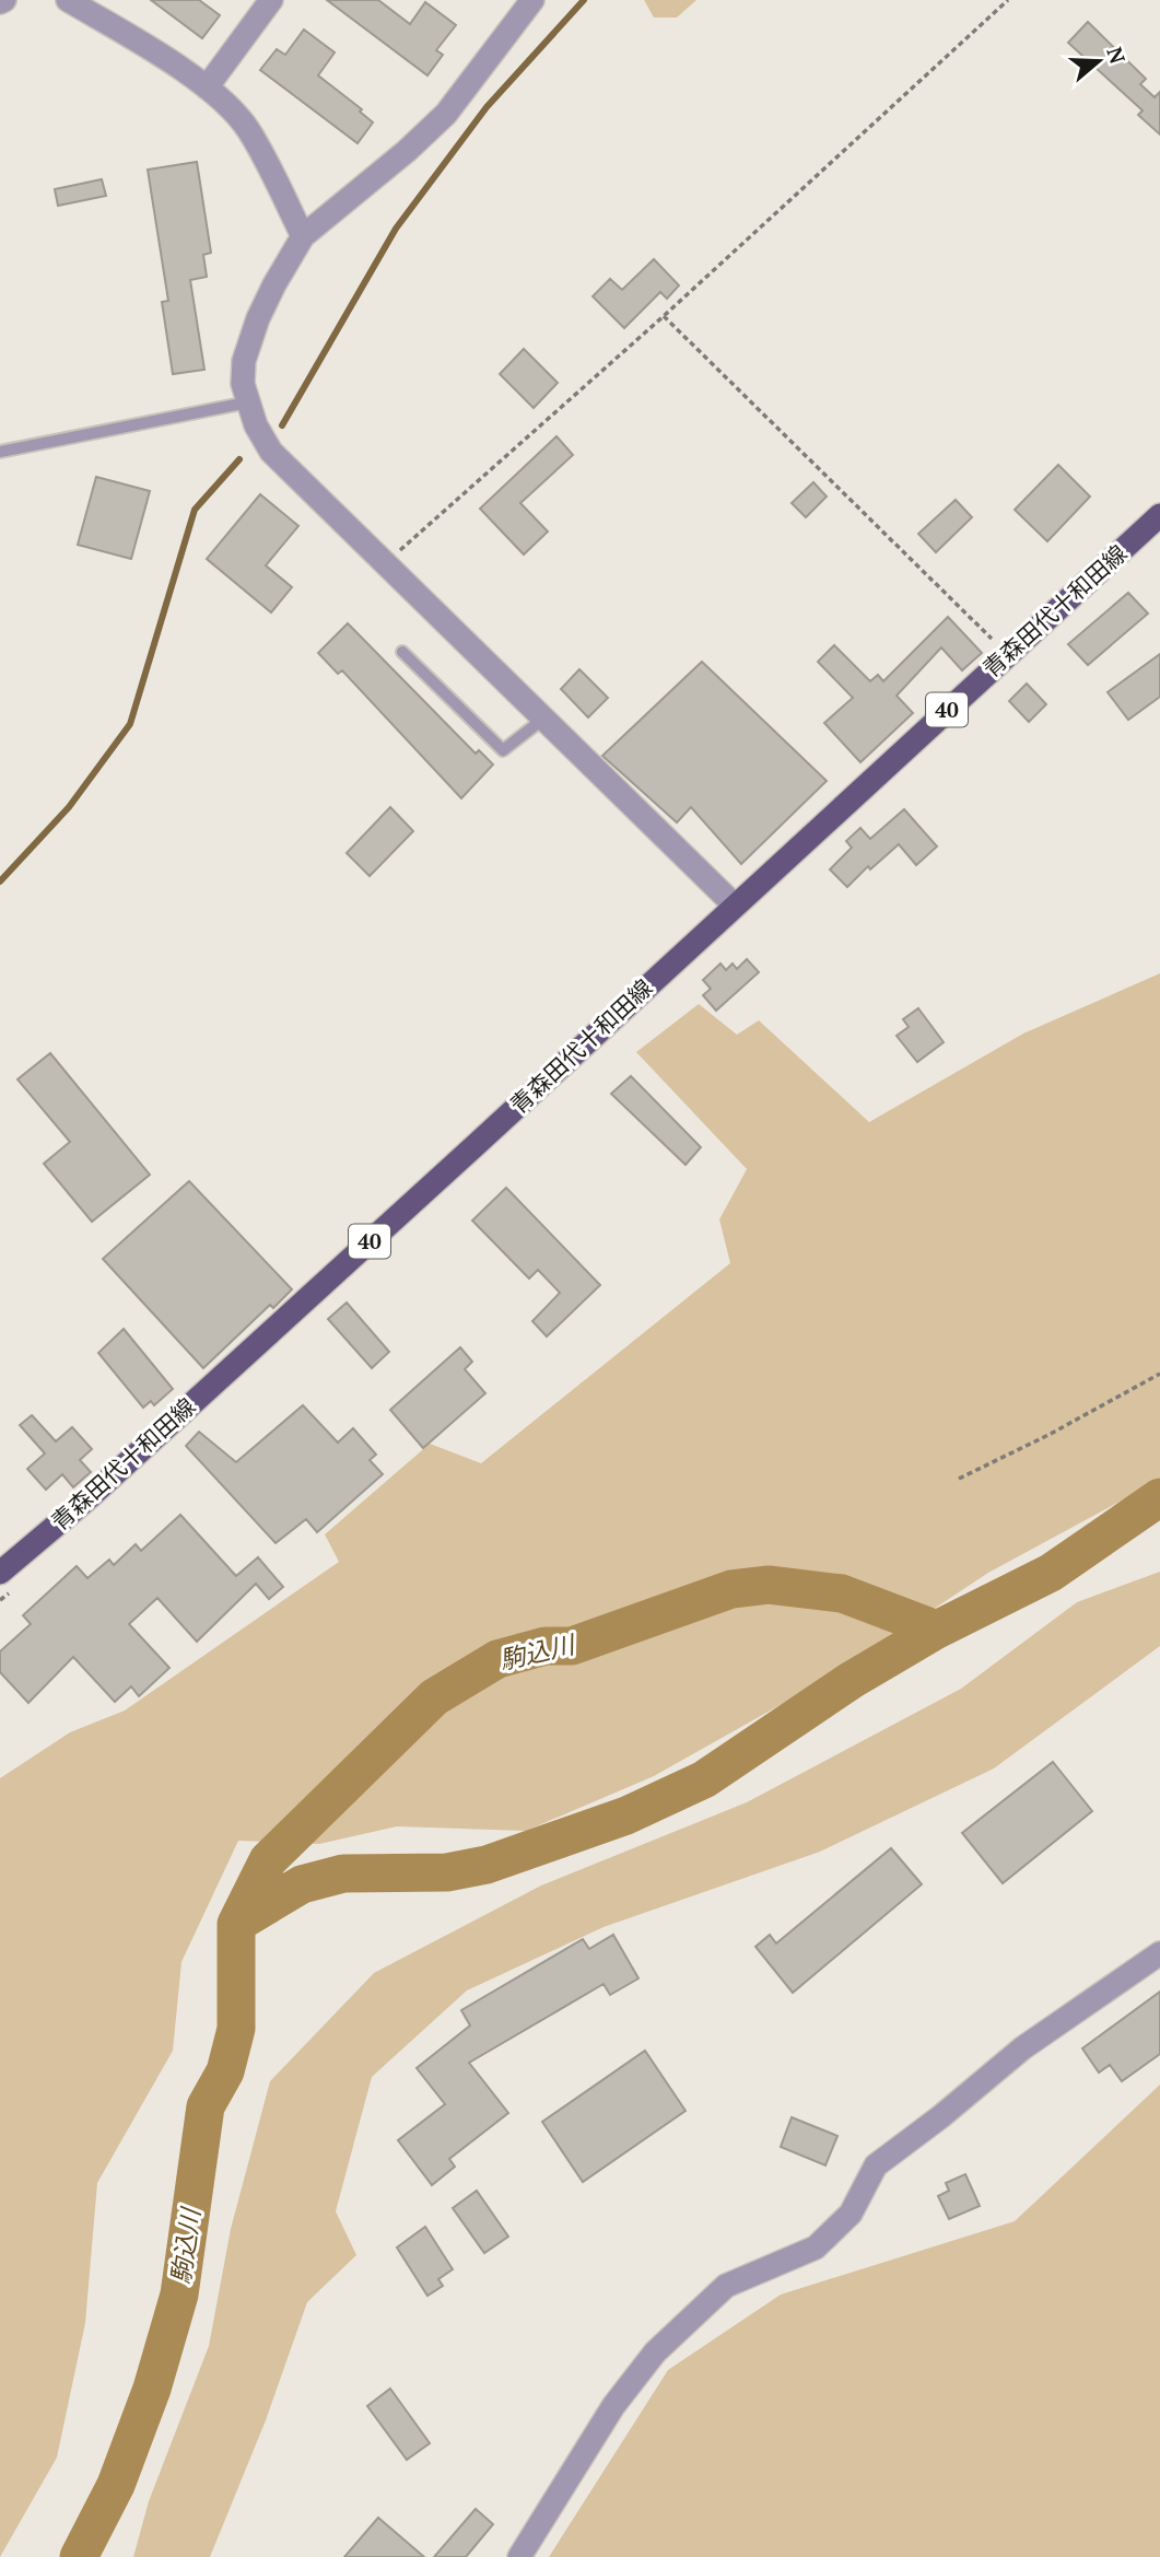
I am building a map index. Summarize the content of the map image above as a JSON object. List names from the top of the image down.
{
  "streets": {
    "main road": ["青森田代十和田線", "40"]
  },
  "water": ["駒込川"],
  "north": "right"
}
